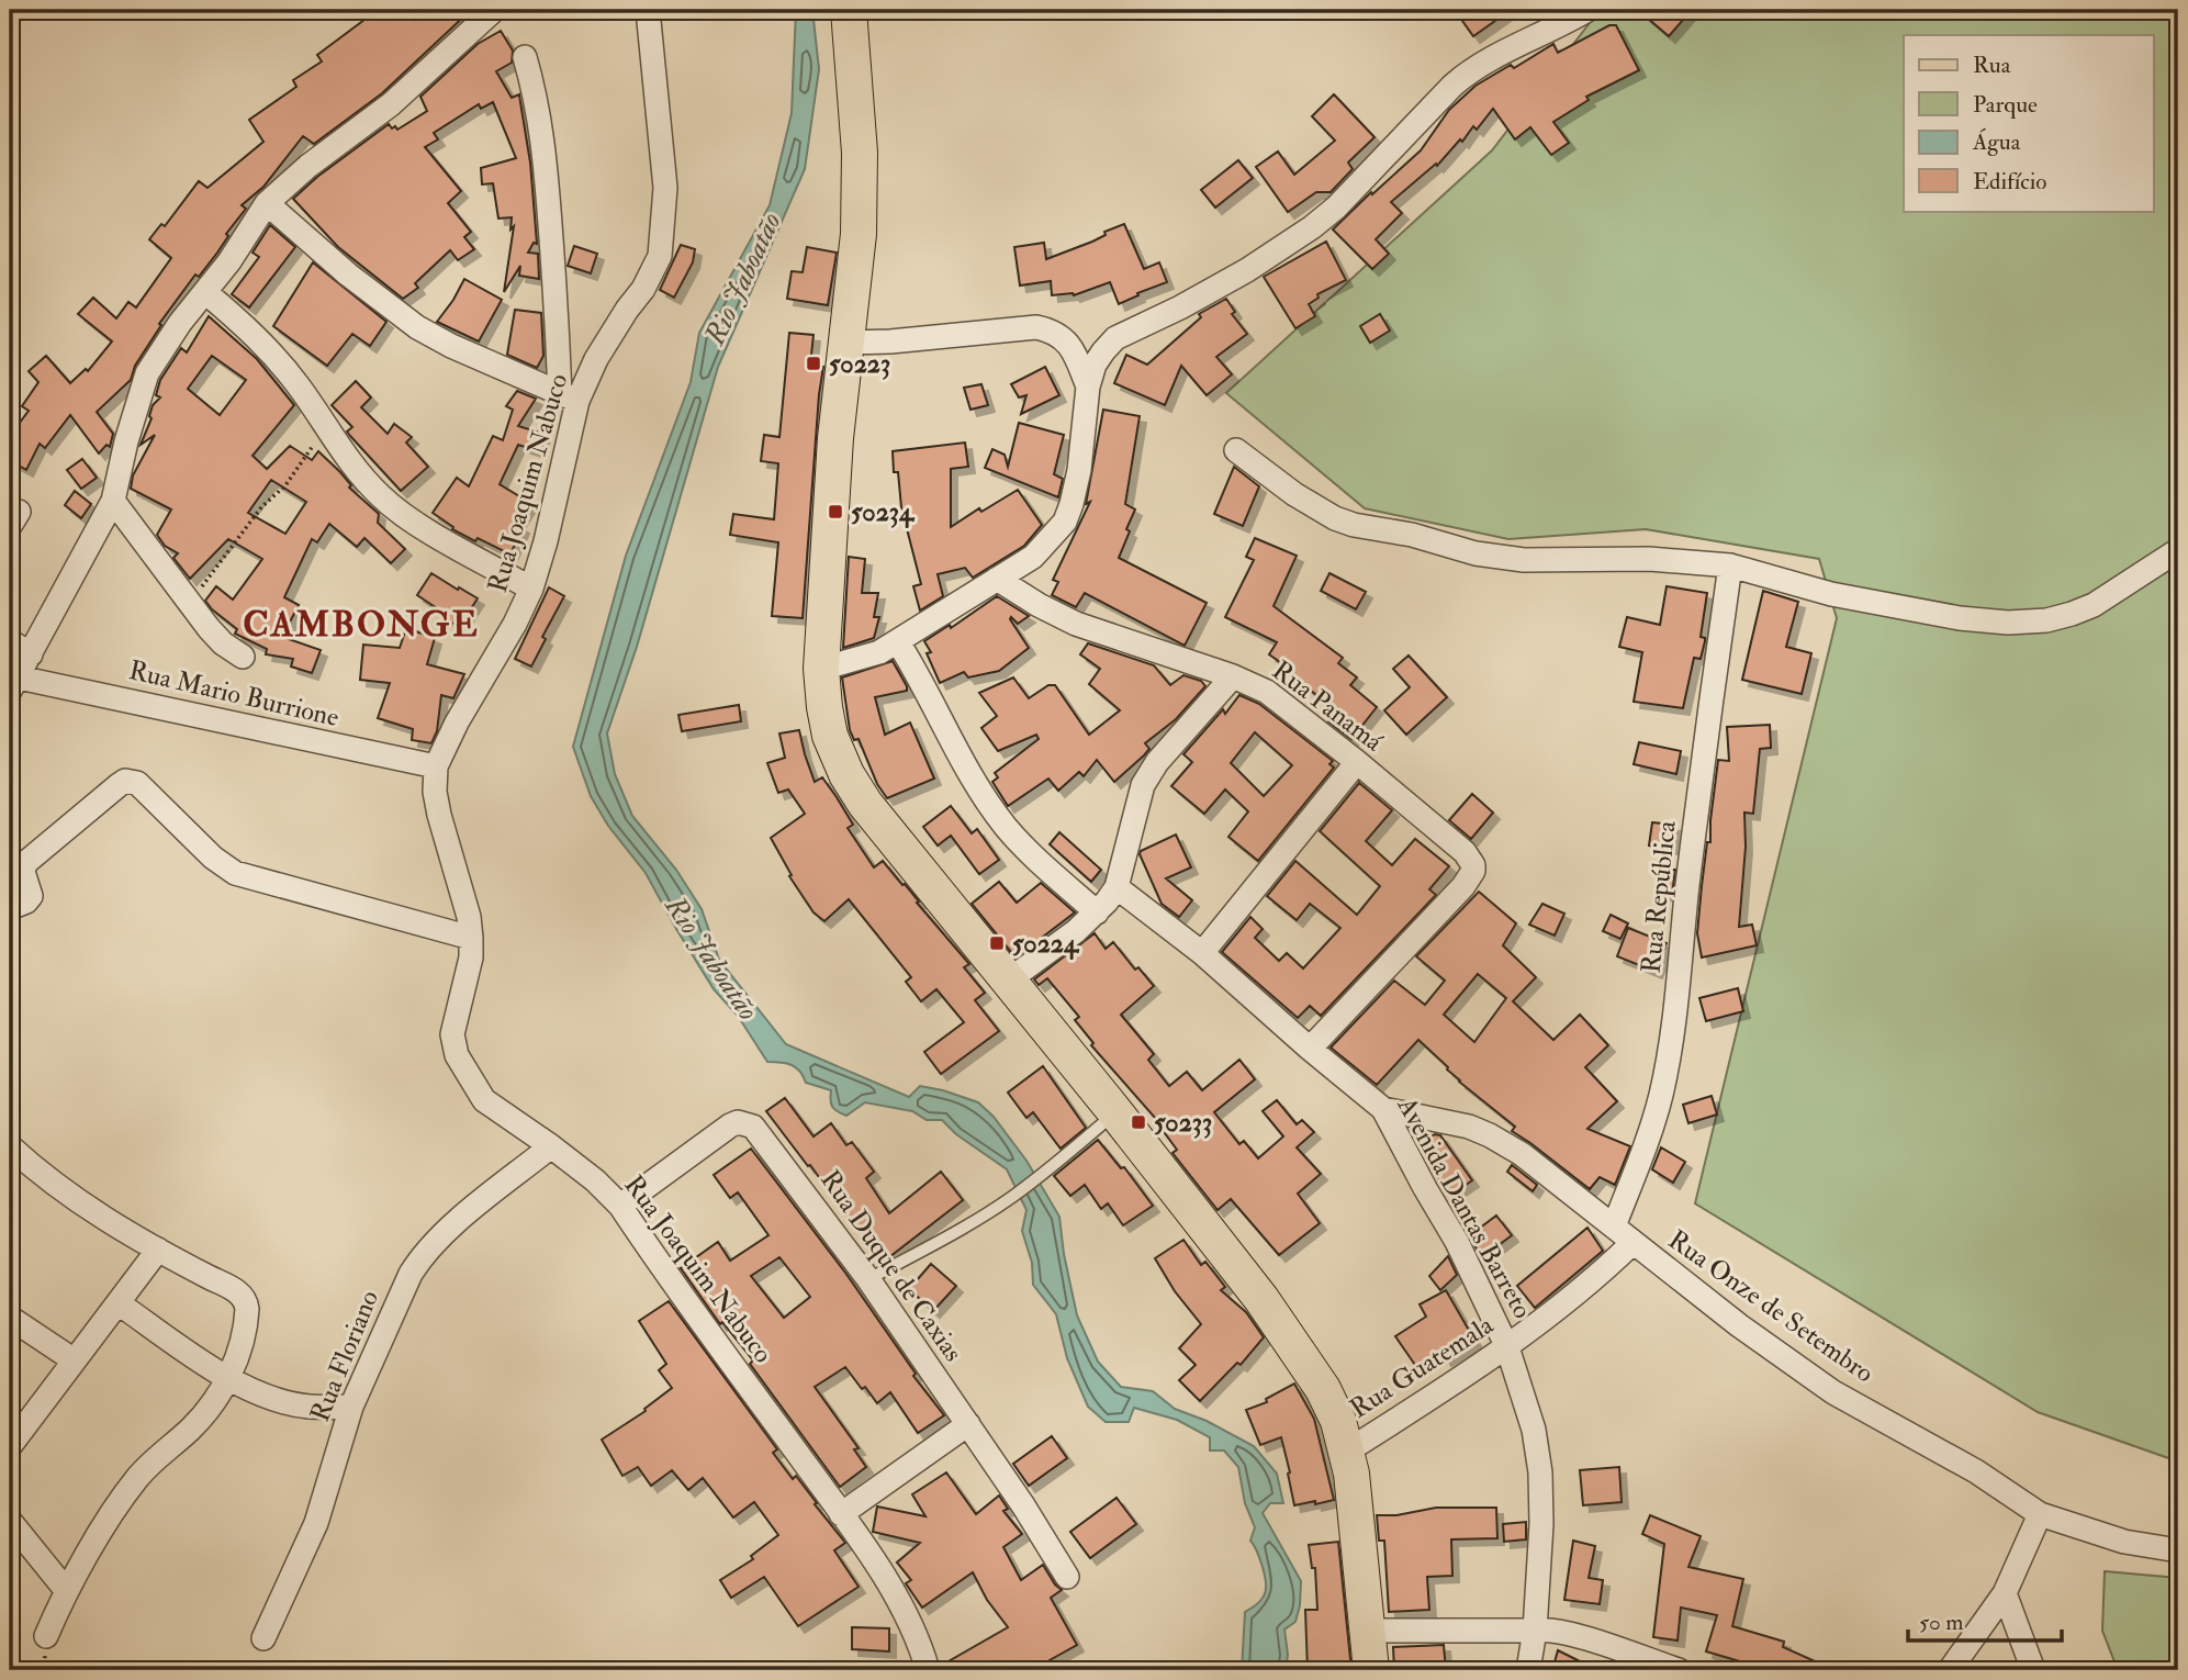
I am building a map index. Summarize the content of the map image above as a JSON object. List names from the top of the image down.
{
  "streets": {
    "street": [
      "Rua Joaquim Nabuco",
      "Rua Mario Burrione",
      "Rua Panamá",
      "Rua República",
      "Avenida Dantas Barreto",
      "Rua Duque de Caxias",
      "Rua Onze de Setembro",
      "Rua Floriano",
      "Rua Guatemala"
    ]
  },
  "crossings": [
    ["Rua Joaquim Nabuco", "Rua Mario Burrione"],
    ["Rua Joaquim Nabuco", "Rua Duque de Caxias"],
    ["Rua Joaquim Nabuco", "Rua Floriano"],
    ["Rua Panamá", "Avenida Dantas Barreto"],
    ["Rua República", "Rua Onze de Setembro"],
    ["Avenida Dantas Barreto", "Rua Onze de Setembro"],
    ["Avenida Dantas Barreto", "Rua Guatemala"],
    ["Rua Onze de Setembro", "Rua Guatemala"]
  ],
  "districts": ["CAMBONGE"],
  "water": ["Rio Jaboatão"],
  "places": {
    "transit": [
      "50223",
      "50234",
      "50224",
      "50233"
    ]
  },
  "legend": [
    "Rua",
    "Parque",
    "Água",
    "Edifício"
  ],
  "scale_bar": "50 m"
}
